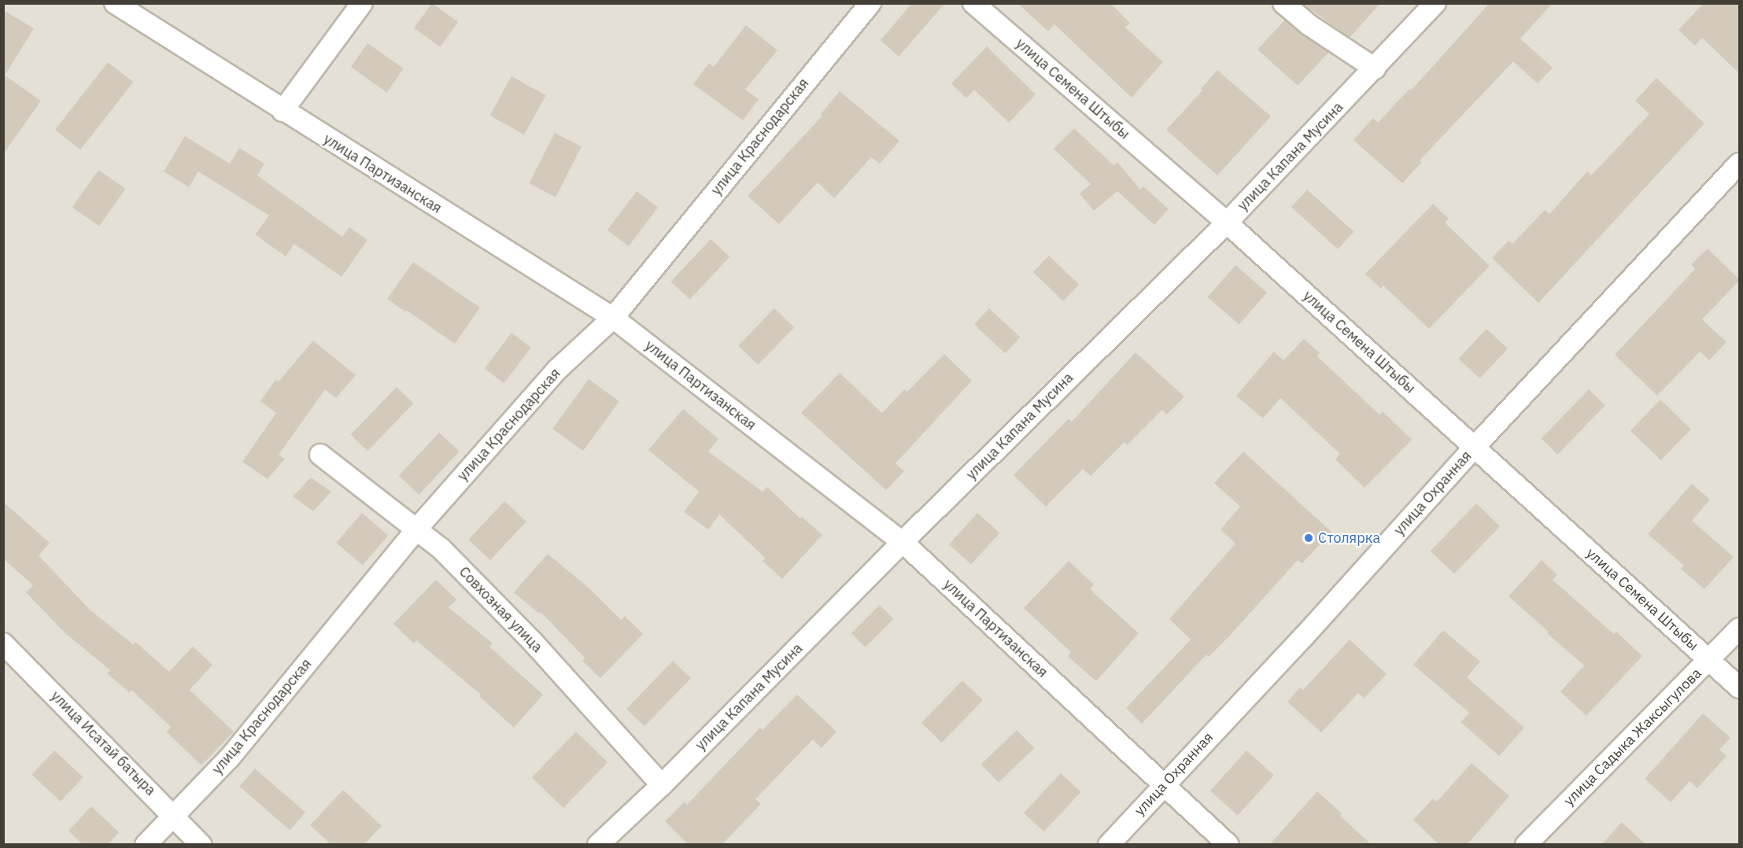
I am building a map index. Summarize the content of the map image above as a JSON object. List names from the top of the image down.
{
  "streets": {
    "street": [
      "улица Семена Штыбы",
      "улица Краснодарская",
      "улица Капана Мусина",
      "улица Партизанская",
      "улица Охранная",
      "Совхозная улица",
      "улица Садыка Жаксыгулова",
      "улица Исатай батыра"
    ]
  },
  "crossings": [
    ["улица Семена Штыбы", "улица Капана Мусина"],
    ["улица Семена Штыбы", "улица Охранная"],
    ["улица Семена Штыбы", "улица Садыка Жаксыгулова"],
    ["улица Краснодарская", "улица Партизанская"],
    ["улица Краснодарская", "Совхозная улица"],
    ["улица Краснодарская", "улица Исатай батыра"],
    ["улица Капана Мусина", "улица Партизанская"],
    ["улица Капана Мусина", "Совхозная улица"],
    ["улица Партизанская", "улица Охранная"]
  ],
  "places": ["Столярка"]
}
